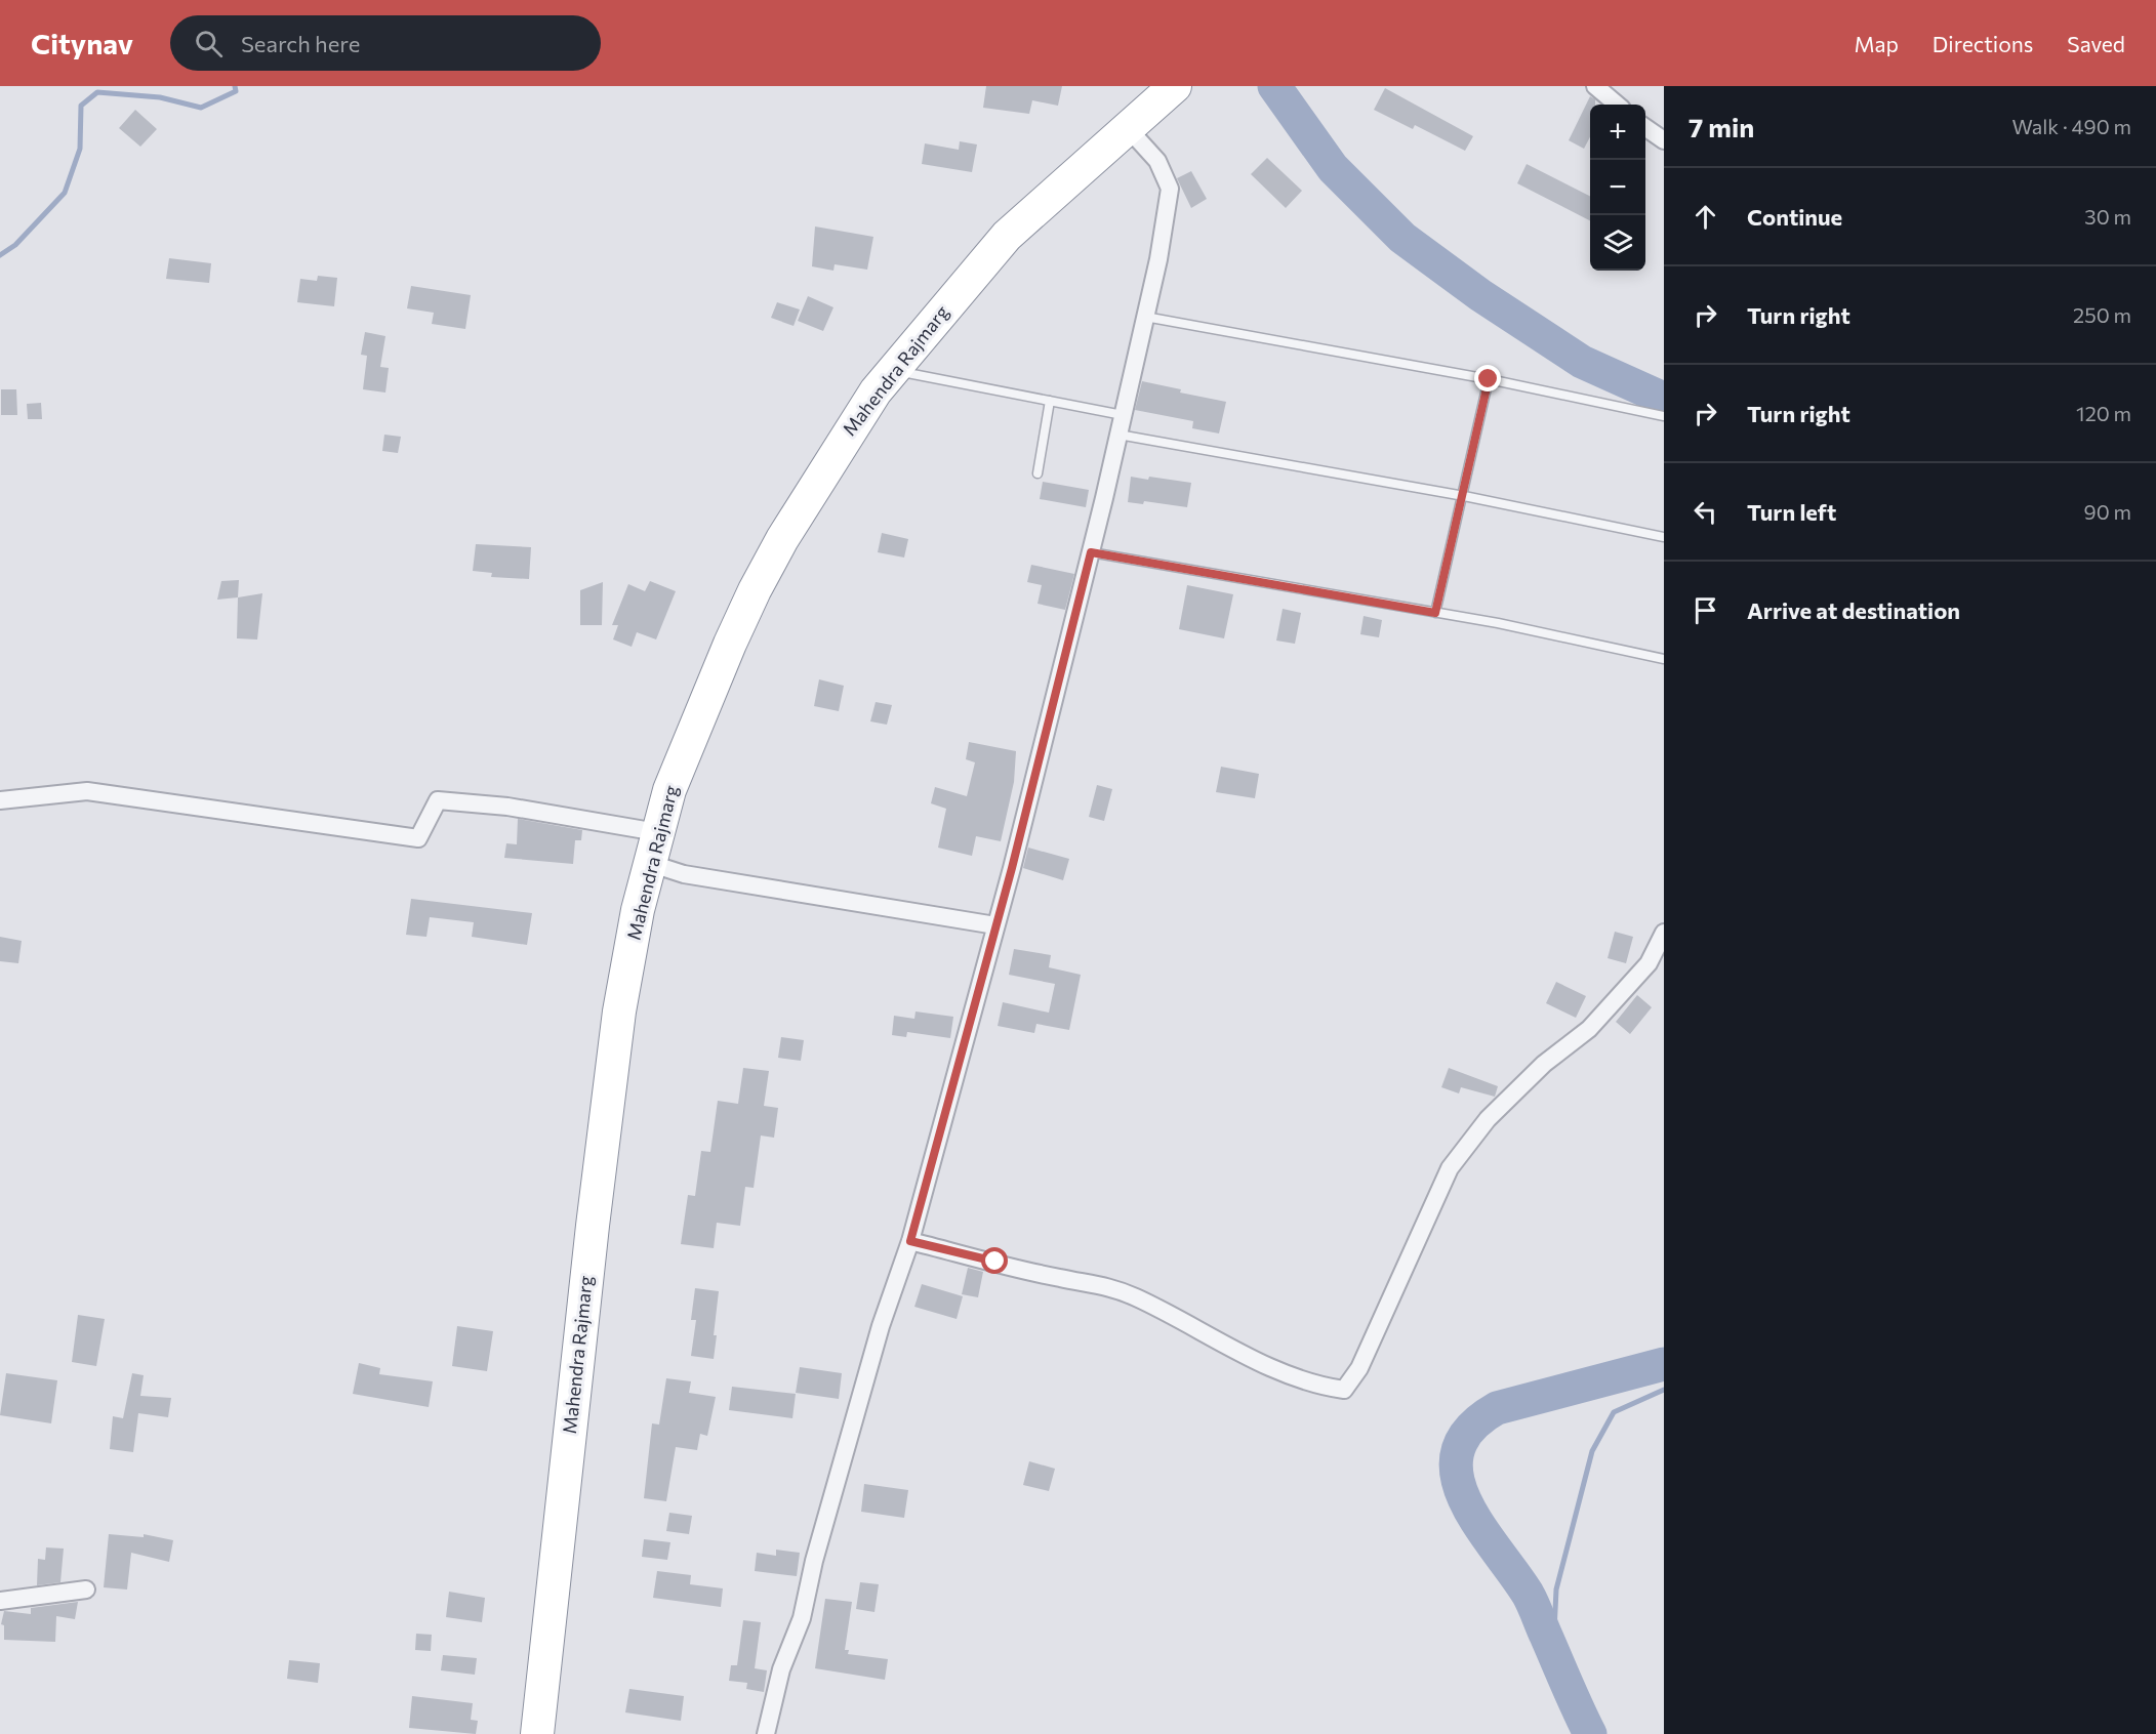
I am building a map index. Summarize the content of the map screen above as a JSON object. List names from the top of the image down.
{
  "streets": {
    "highway": ["Mahendra Rajmarg"]
  },
  "page": {
    "header": "Citynav",
    "search": "Search here",
    "nav": ["Map", "Directions", "Saved"],
    "heading": ["7 min", "Walk · 490 m"],
    "map_buttons": ["+", "−"],
    "list": [
      ["Continue", "30 m"],
      ["Turn right", "250 m"],
      ["Turn right", "120 m"],
      ["Turn left", "90 m"],
      "Arrive at destination"
    ]
  }
}
